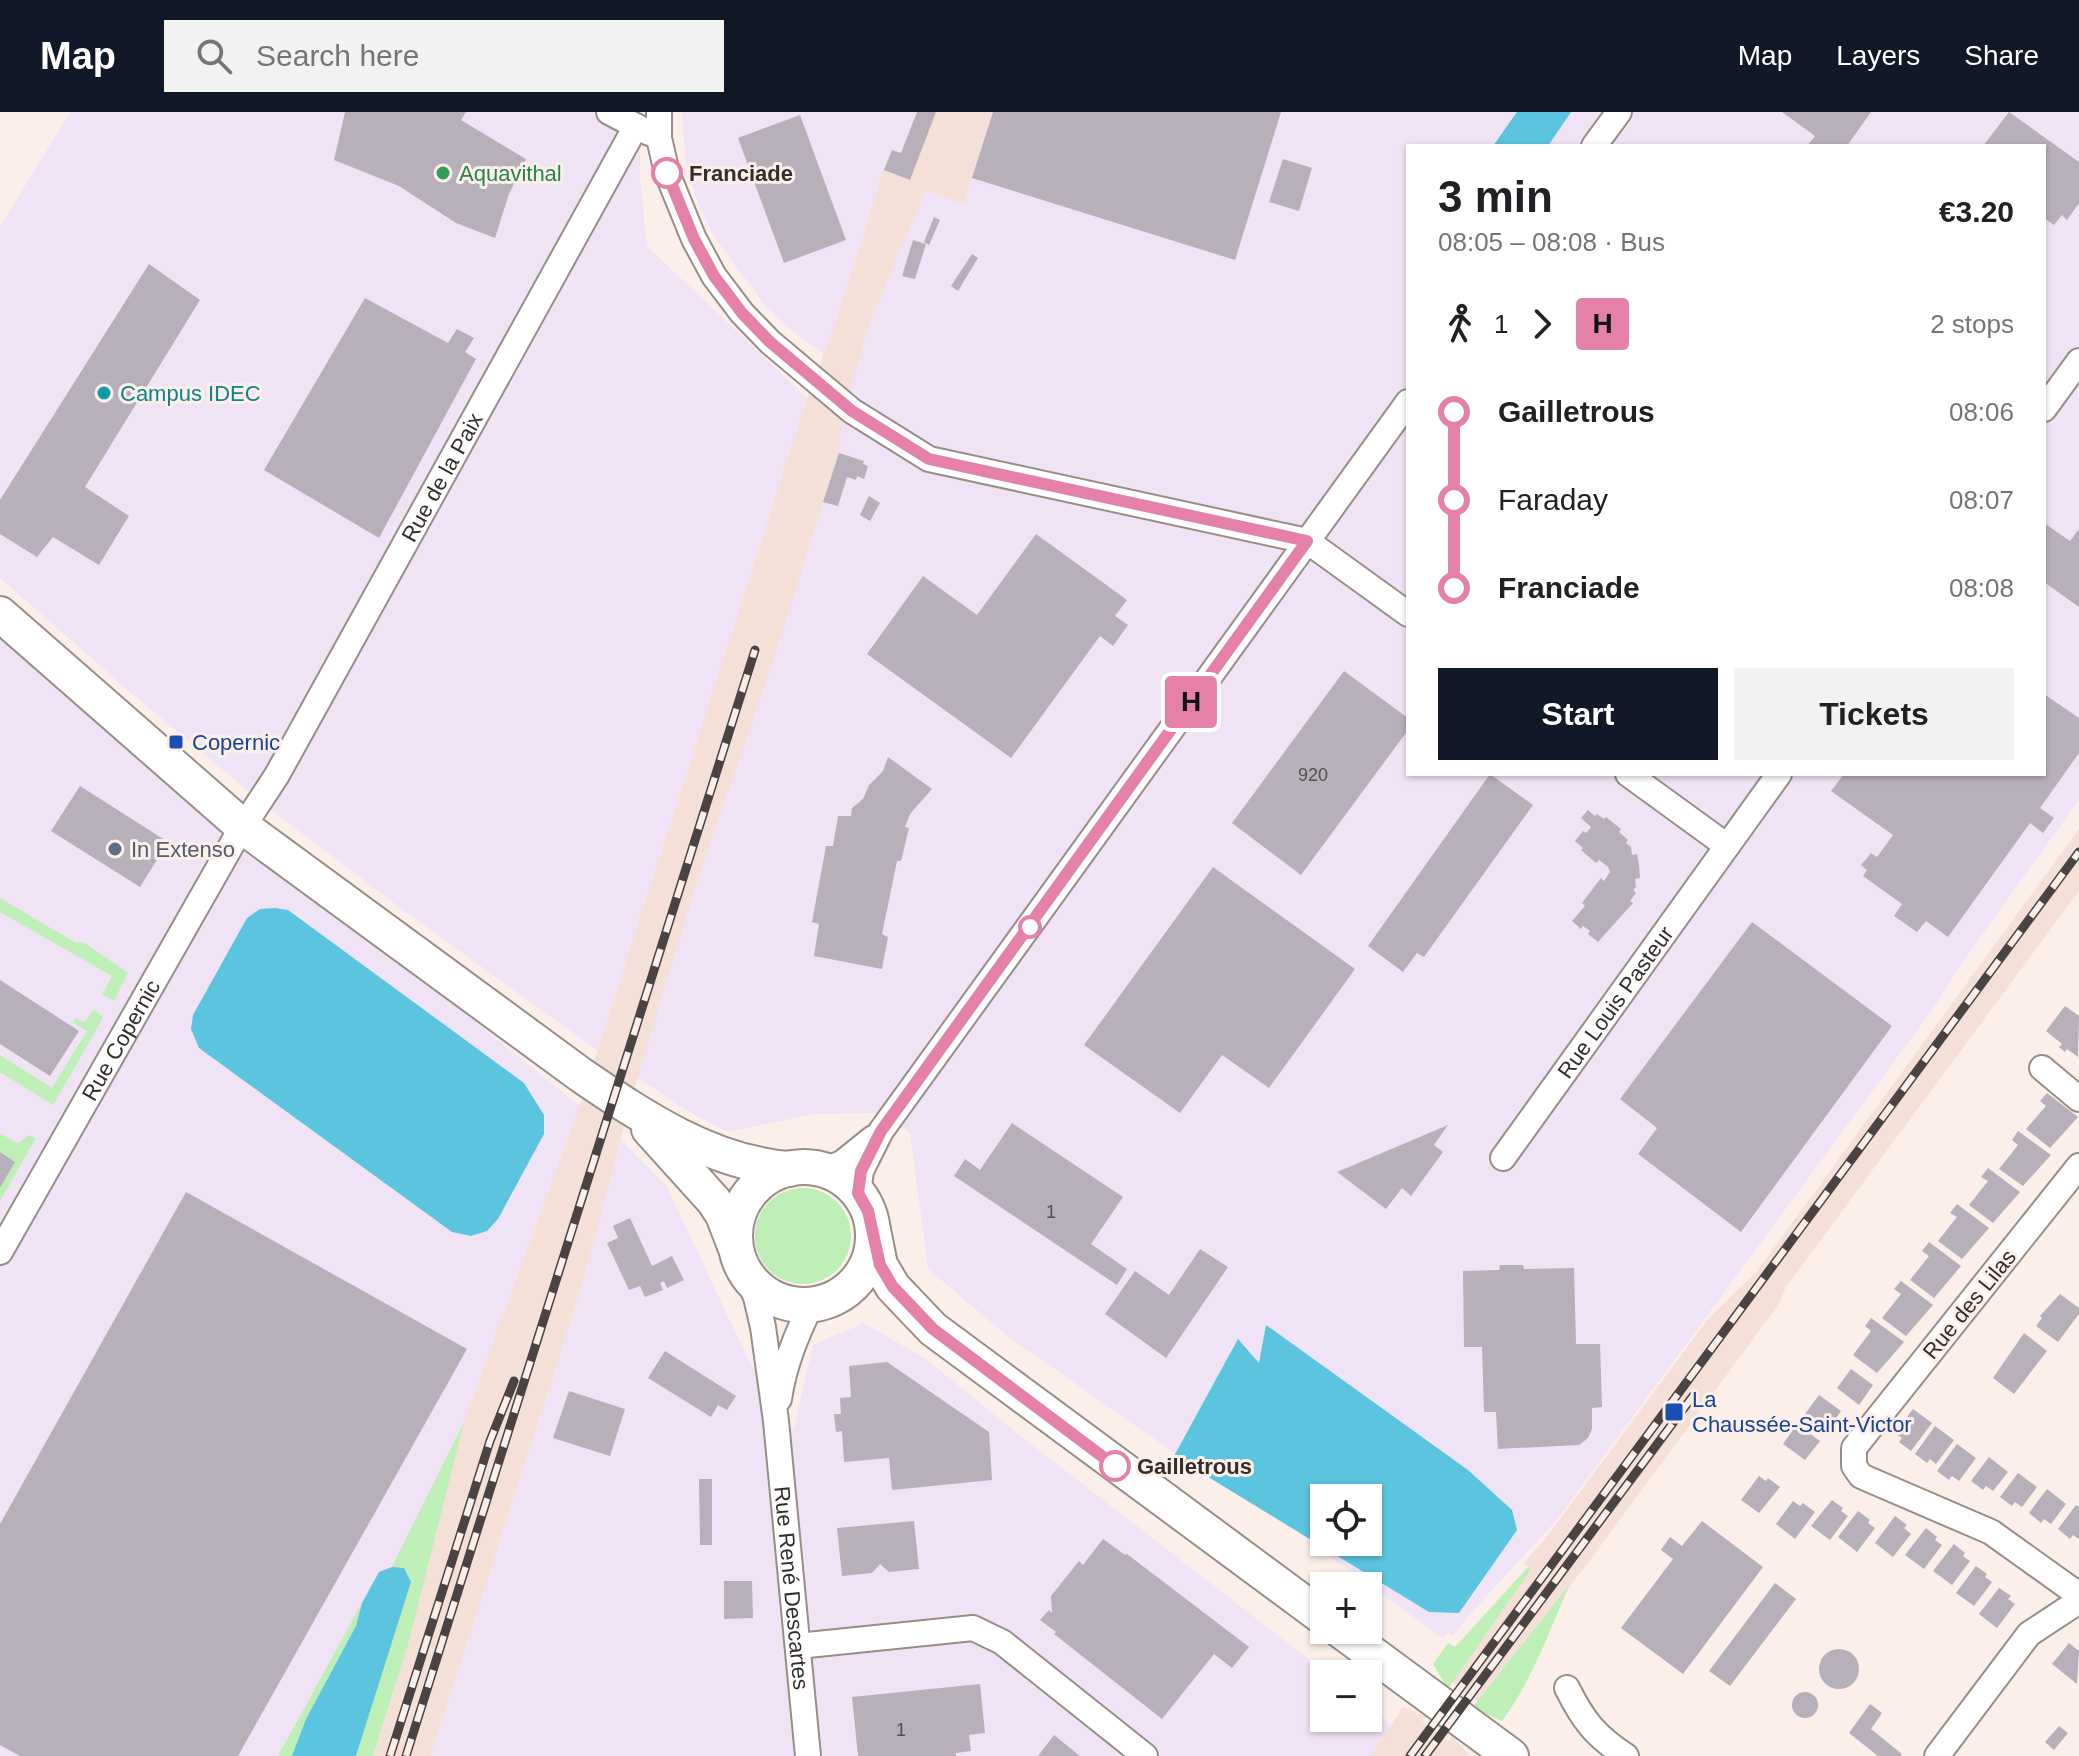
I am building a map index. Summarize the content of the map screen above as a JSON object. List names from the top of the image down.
{
  "streets": {
    "street": [
      "Rue de la Paix",
      "Rue Louis Pasteur",
      "Rue Copernic",
      "Rue des Lilas",
      "Rue René Descartes"
    ]
  },
  "crossings": [
    ["Rue de la Paix", "Rue Copernic"]
  ],
  "places": {
    "other": [
      "Aquavithal",
      "Franciade",
      "Campus IDEC",
      "In Extenso",
      "Gailletrous"
    ],
    "transit": ["Copernic", "La Chaussée-Saint-Victor"]
  },
  "lines": ["bus line H"],
  "house_numbers": ["920", "1", "1"],
  "page": {
    "header": "Map",
    "search": "Search here",
    "nav": ["Map", "Layers", "Share"],
    "on_map": "H",
    "heading": ["3 min", "08:05 – 08:08 · Bus", "€3.20"],
    "legs": ["1", "H", "2 stops"],
    "list": [
      {
        "name": "Gailletrous",
        "value": "08:06"
      },
      {
        "name": "Faraday",
        "value": "08:07"
      },
      {
        "name": "Franciade",
        "value": "08:08"
      }
    ],
    "buttons": ["Start", "Tickets"],
    "map_buttons": ["+", "−"]
  }
}
